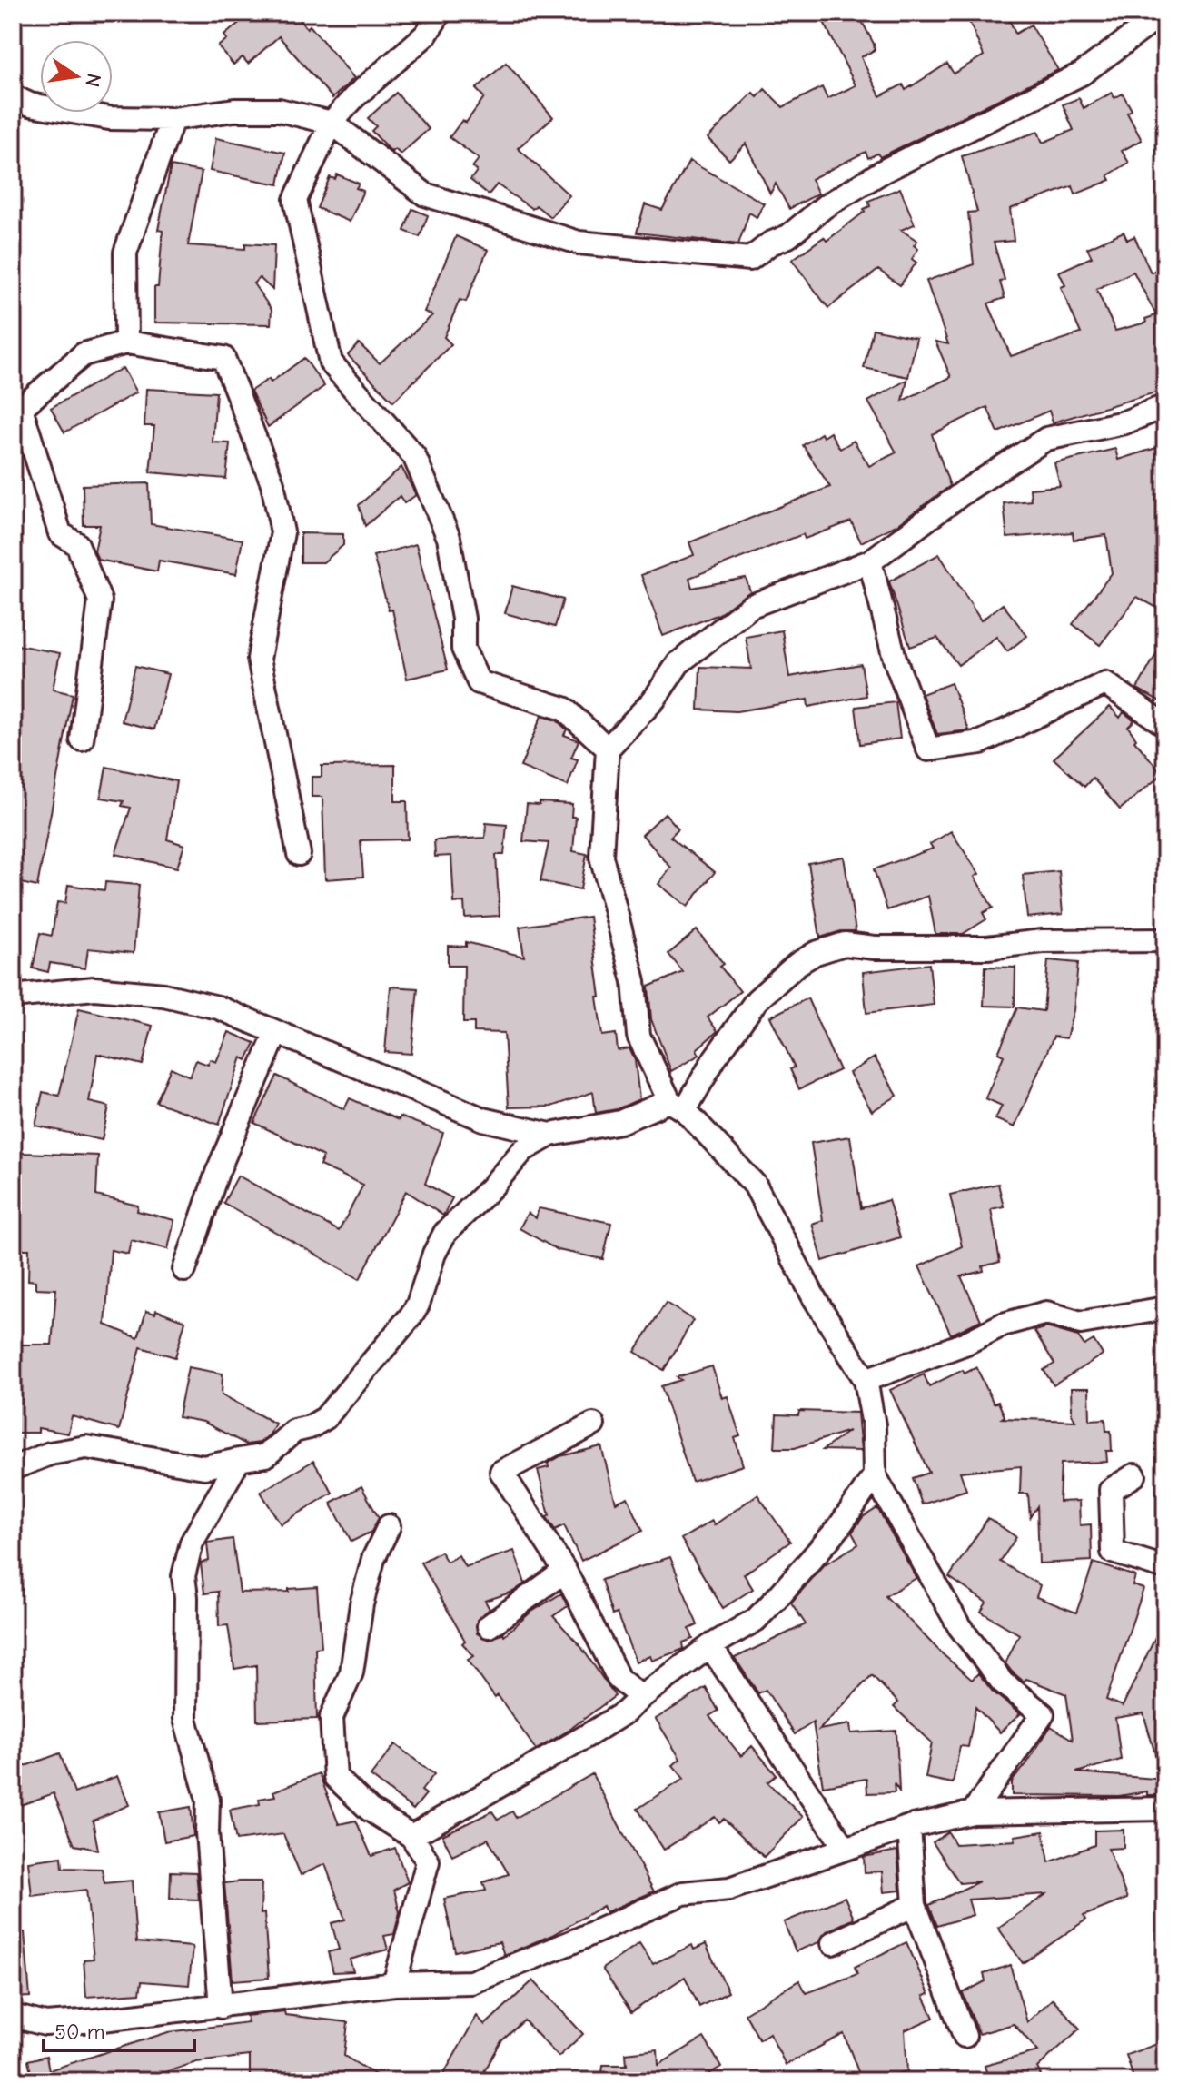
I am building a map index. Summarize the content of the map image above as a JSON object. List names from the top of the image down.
{
  "scale_bar": "50 m",
  "north": "right"
}
